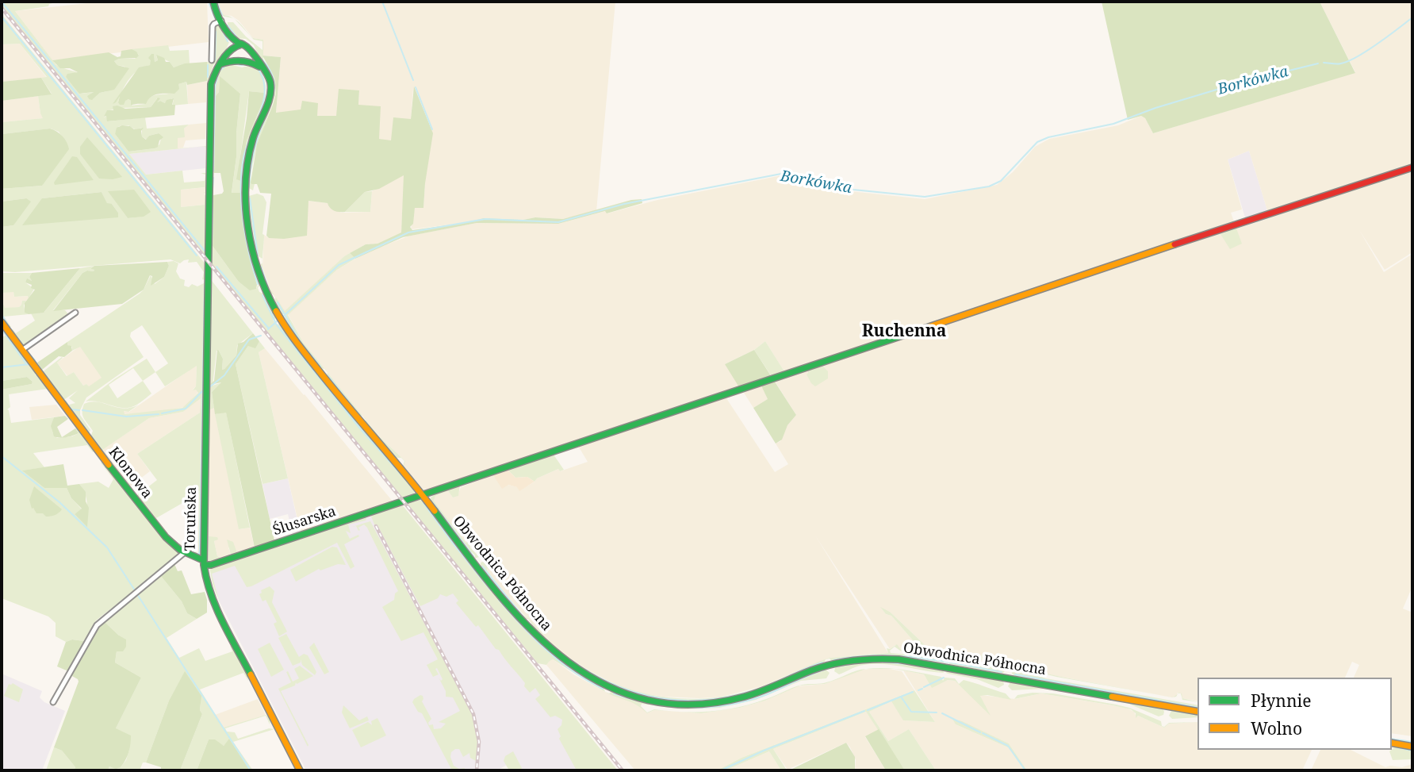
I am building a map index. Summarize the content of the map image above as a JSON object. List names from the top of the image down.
{
  "streets": {
    "street": [
      "Klonowa",
      "Toruńska",
      "Ślusarska",
      "Obwodnica Północna"
    ]
  },
  "crossings": [
    ["Klonowa", "Toruńska"],
    ["Klonowa", "Ślusarska"],
    ["Toruńska", "Ślusarska"],
    ["Ślusarska", "Obwodnica Północna"]
  ],
  "districts": ["Ruchenna"],
  "water": ["Borkówka"],
  "legend": ["Płynnie", "Wolno"]
}
